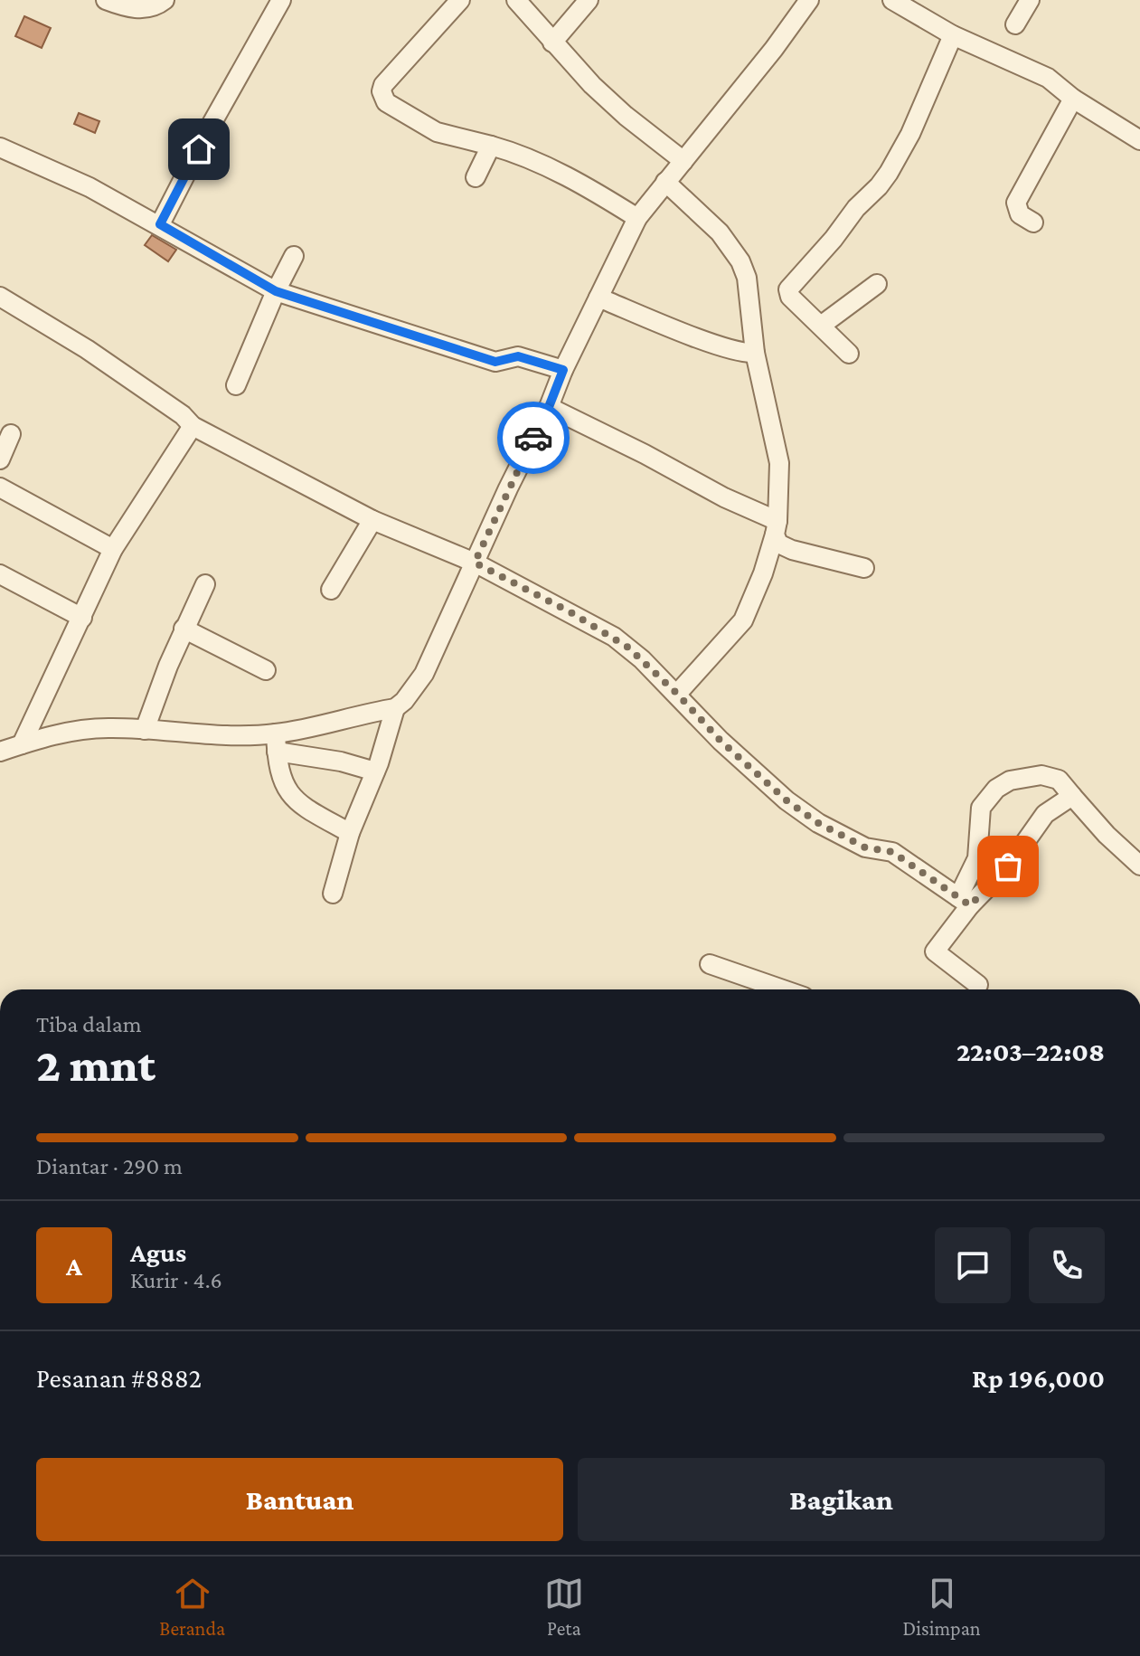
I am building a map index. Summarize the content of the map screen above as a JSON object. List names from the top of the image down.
{
  "page": {
    "heading": ["2 mnt", "Tiba dalam", "22:03–22:08"],
    "panel": [
      "Agus",
      "Kurir · 4.6",
      "Pesanan #8882",
      "Rp 196,000"
    ],
    "bar": "Diantar · 290 m",
    "round": "A",
    "buttons": ["Bantuan", "Bagikan"],
    "tabs": ["Beranda", "Peta", "Disimpan"]
  }
}
